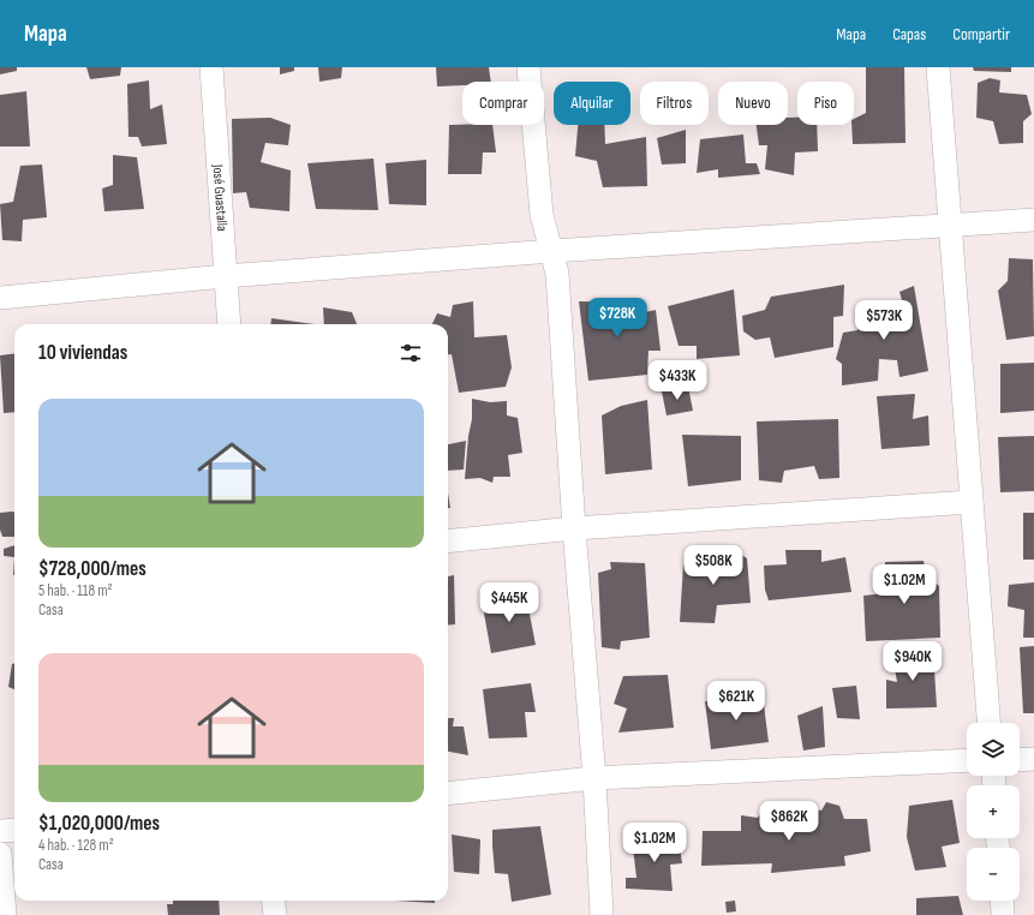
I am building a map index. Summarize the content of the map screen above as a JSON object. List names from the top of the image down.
{
  "streets": {
    "street": ["José Guastalla"]
  },
  "page": {
    "header": "Mapa",
    "nav": ["Mapa", "Capas", "Compartir"],
    "chip": [
      "Comprar",
      "Alquilar",
      "Filtros",
      "Nuevo",
      "Piso"
    ],
    "price": [
      "$728K",
      "$573K",
      "$433K",
      "$508K",
      "$1.02M",
      "$445K",
      "$940K",
      "$621K",
      "$862K",
      "$1.02M"
    ],
    "heading": "10 viviendas",
    "list": [
      {
        "name": "$728,000/mes",
        "note": "5 hab. · 118 m² · Casa"
      },
      {
        "name": "$1,020,000/mes",
        "note": "4 hab. · 128 m² · Casa"
      }
    ],
    "map_buttons": ["+", "−"]
  }
}
